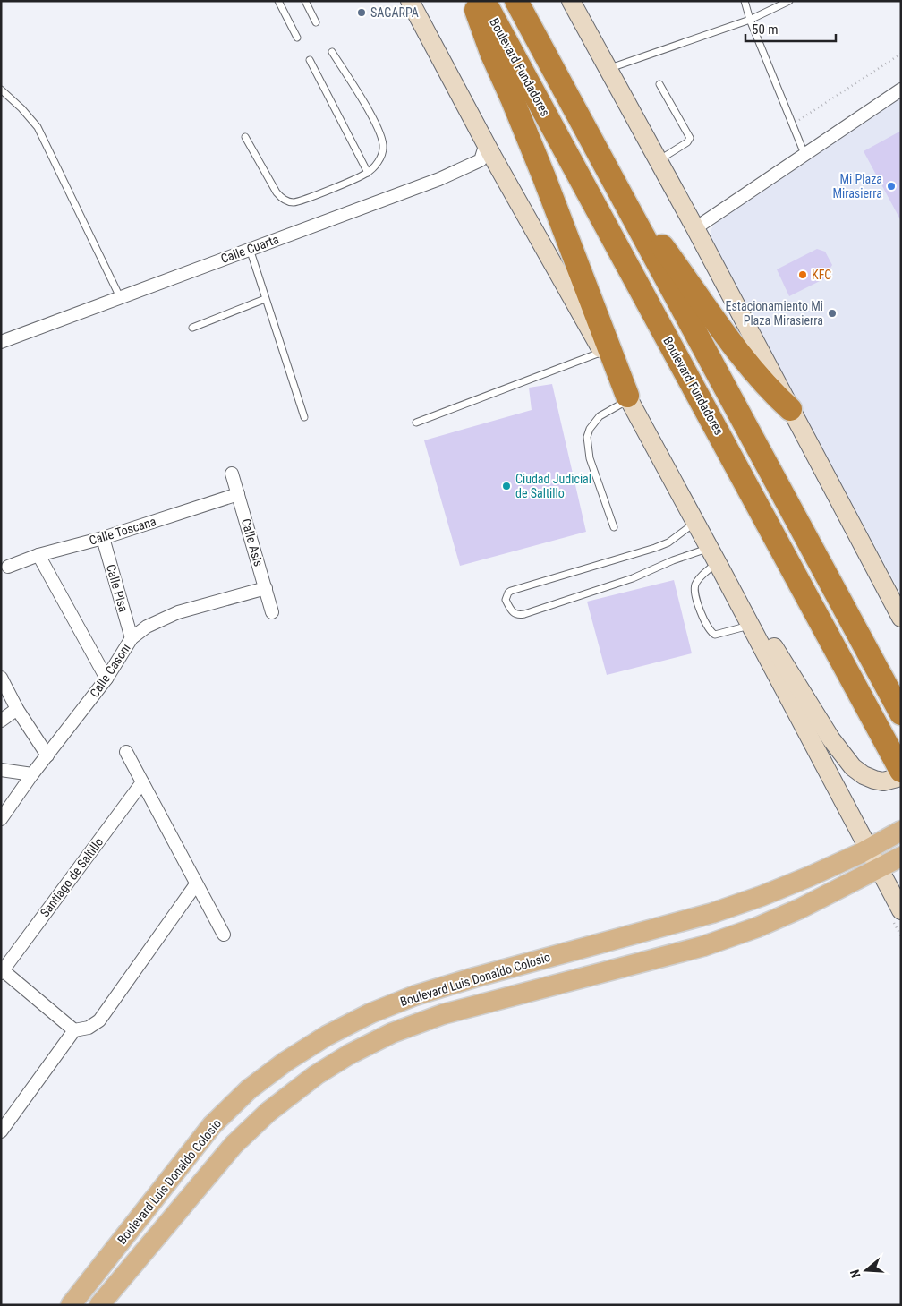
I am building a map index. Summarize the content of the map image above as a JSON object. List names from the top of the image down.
{
  "streets": {
    "highway": ["Boulevard Fundadores"],
    "main road": ["Boulevard Luis Donaldo Colosio"],
    "street": [
      "Calle Cuarta",
      "Calle Toscana",
      "Calle Asis",
      "Calle Pisa",
      "Calle Casoni",
      "Santiago de Saltillo"
    ]
  },
  "crossings": [
    ["Calle Toscana", "Calle Asis"],
    ["Calle Toscana", "Calle Pisa"],
    ["Calle Asis", "Calle Casoni"],
    ["Calle Pisa", "Calle Casoni"]
  ],
  "places": [
    "SAGARPA",
    "Mi Plaza Mirasierra",
    "KFC",
    "Estacionamiento Mi Plaza Mirasierra",
    "Ciudad Judicial de Saltillo"
  ],
  "scale_bar": "50 m",
  "north": "left"
}
